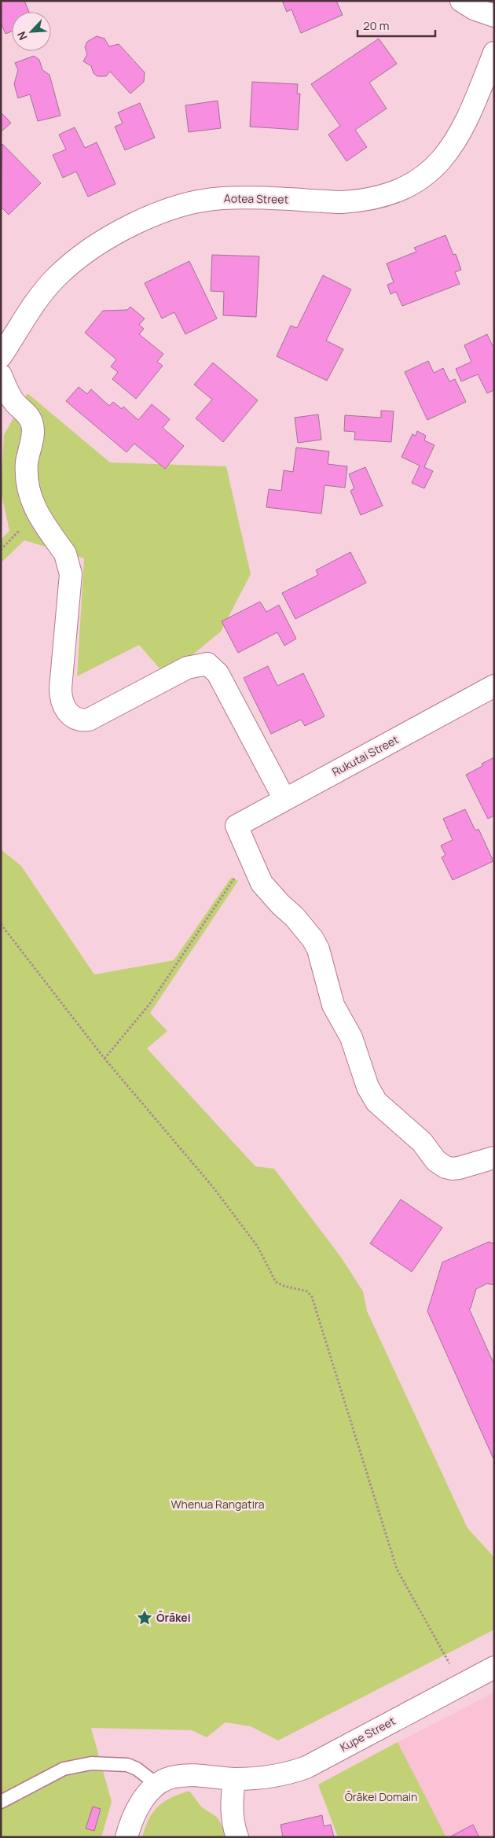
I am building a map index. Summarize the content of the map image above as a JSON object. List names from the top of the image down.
{
  "streets": {
    "street": ["Aotea Street", "Rukutai Street", "Kupe Street"]
  },
  "parks": ["Whenua Rangatira", "Ōrākei Domain"],
  "places": {
    "place": ["Ōrākei"]
  },
  "scale_bar": "20 m",
  "north": "bottom left"
}
